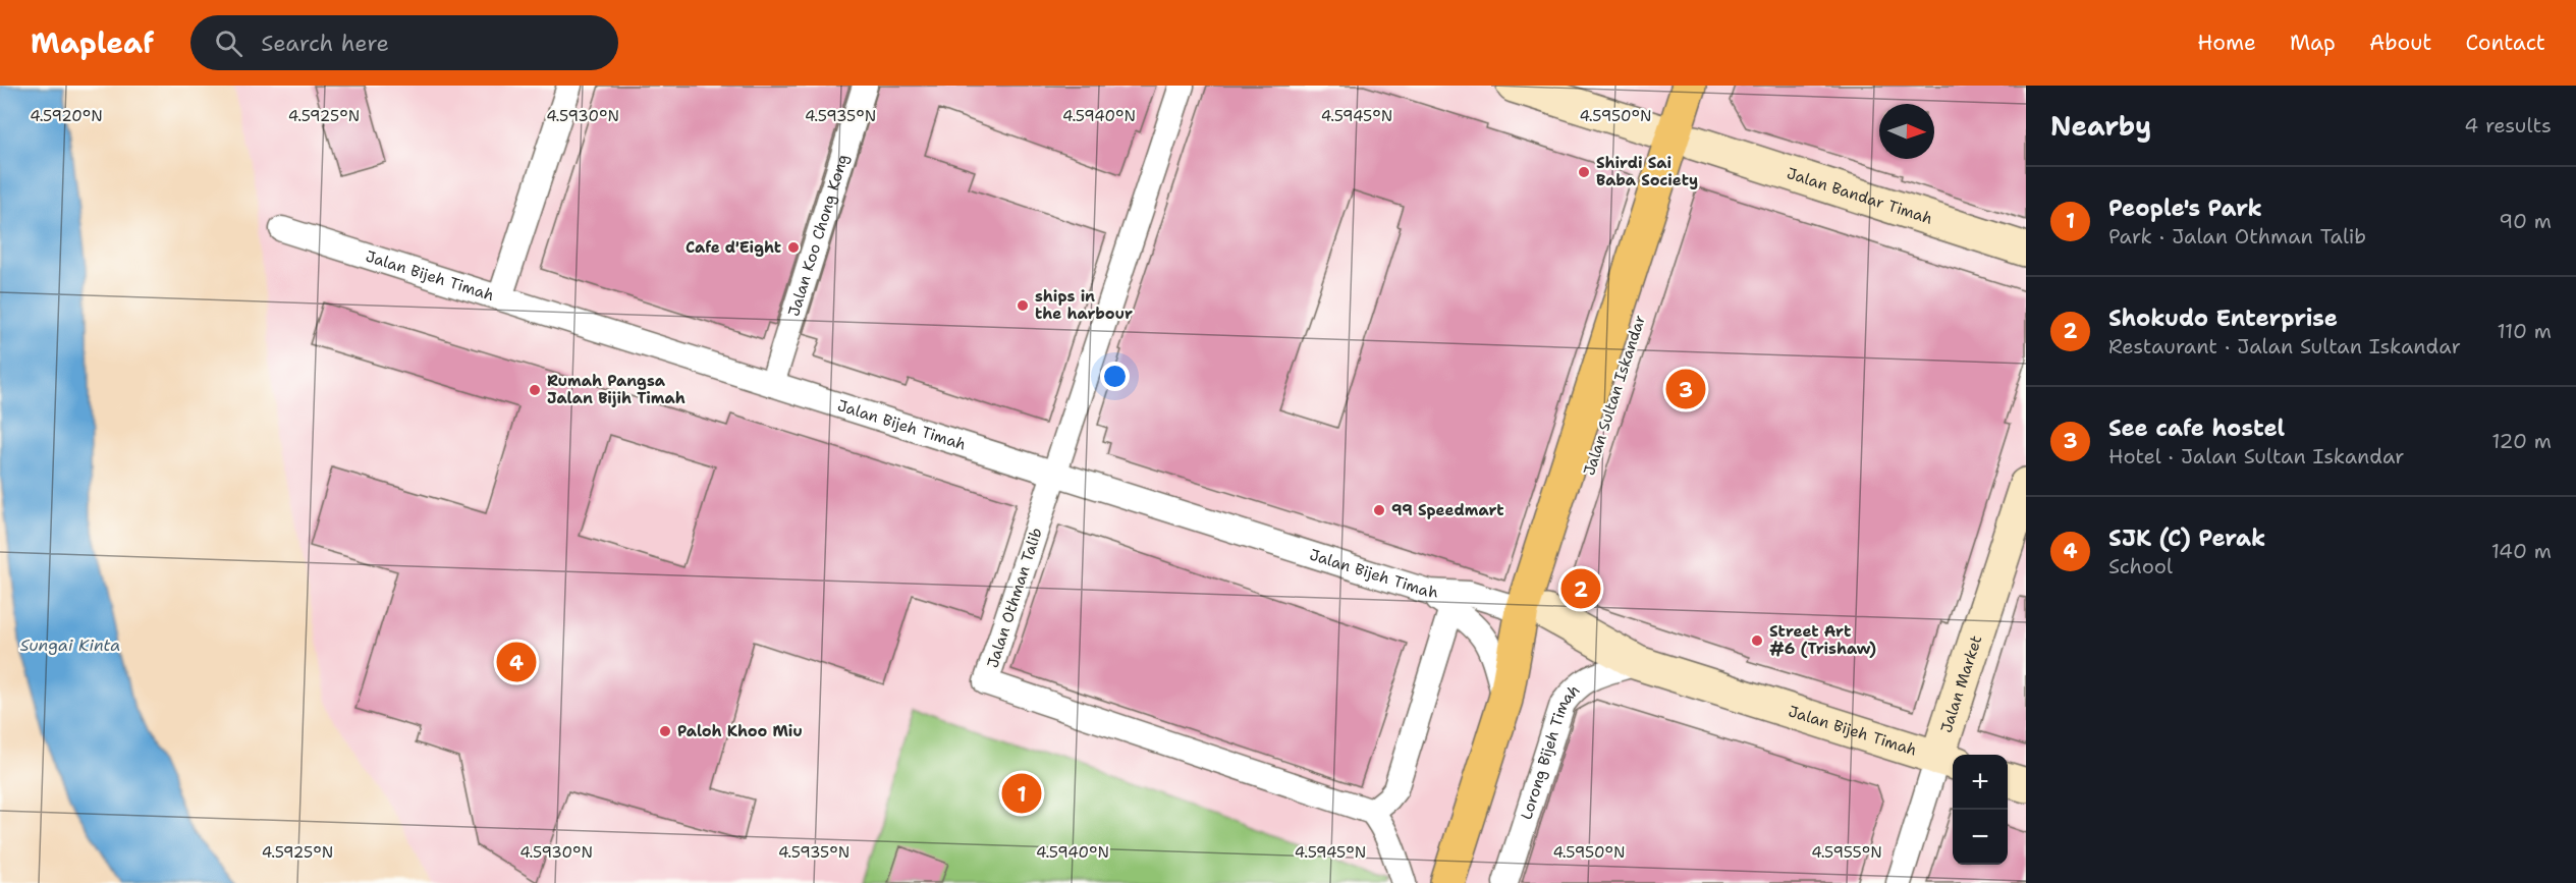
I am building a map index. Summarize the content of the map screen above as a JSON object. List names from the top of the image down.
{
  "streets": {
    "highway": ["Jalan Sultan Iskandar"],
    "street": [
      "Jalan Bandar Timah",
      "Jalan Koo Chong Kong",
      "Jalan Bijeh Timah",
      "Jalan Othman Talib",
      "Jalan Market",
      "Lorong Bijeh Timah"
    ]
  },
  "crossings": [
    ["Jalan Bandar Timah", "Jalan Sultan Iskandar"],
    ["Jalan Koo Chong Kong", "Jalan Bijeh Timah"],
    ["Jalan Bijeh Timah", "Jalan Sultan Iskandar"],
    ["Jalan Bijeh Timah", "Jalan Othman Talib"],
    ["Jalan Bijeh Timah", "Jalan Market"],
    ["Jalan Bijeh Timah", "Lorong Bijeh Timah"]
  ],
  "water": ["Sungai Kinta"],
  "places": [
    "Shirdi Sai Baba Society",
    "Cafe d'Eight",
    "ships in the harbour",
    "Rumah Pangsa Jalan Bijih Timah",
    "99 Speedmart",
    "Street Art #6 (Trishaw)",
    "Paloh Khoo Miu"
  ],
  "north": "right",
  "page": {
    "header": "Mapleaf",
    "search": "Search here",
    "nav": [
      "Home",
      "Map",
      "About",
      "Contact"
    ],
    "heading": ["Nearby", "4 results"],
    "list": [
      {
        "mark": "1",
        "name": "People's Park",
        "note": "Park · Jalan Othman Talib",
        "value": "90 m"
      },
      {
        "mark": "2",
        "name": "Shokudo Enterprise",
        "note": "Restaurant · Jalan Sultan Iskandar",
        "value": "110 m"
      },
      {
        "mark": "3",
        "name": "See cafe hostel",
        "note": "Hotel · Jalan Sultan Iskandar",
        "value": "120 m"
      },
      {
        "mark": "4",
        "name": "SJK (C) Perak",
        "note": "School",
        "value": "140 m"
      }
    ],
    "pins": [
      "3",
      "2",
      "4",
      "1"
    ],
    "map_buttons": ["+", "−"]
  },
  "coordinates": [
    "4.5920°N",
    "4.5925°N",
    "4.5930°N",
    "4.5935°N",
    "4.5940°N",
    "4.5945°N",
    "4.5950°N",
    "4.5955°N"
  ]
}
